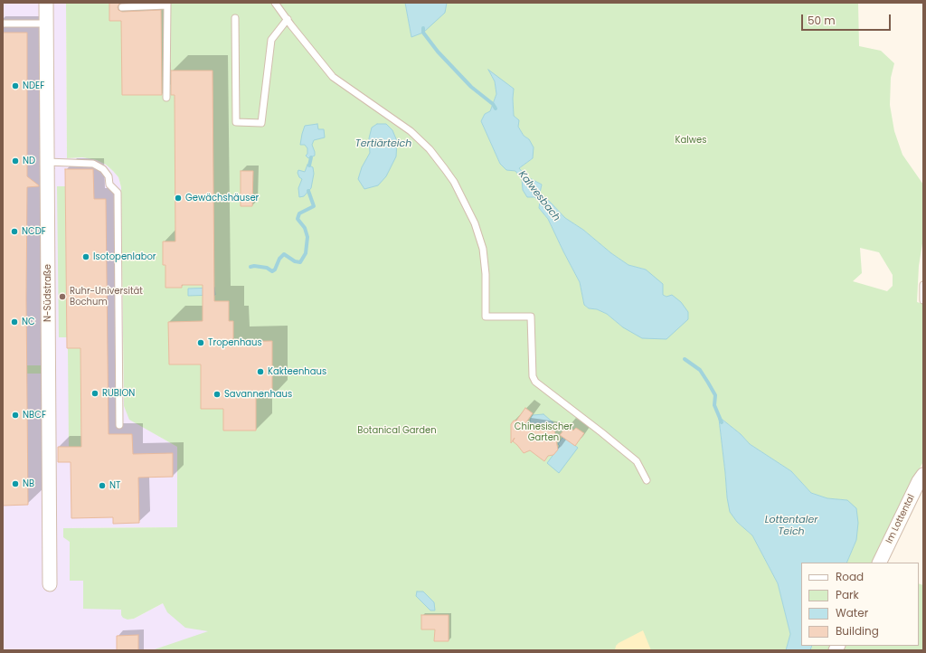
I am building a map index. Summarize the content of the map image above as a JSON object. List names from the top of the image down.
{
  "streets": {
    "street": ["N-Südstraße", "Im Lottental"]
  },
  "water": ["Tertiärteich", "Kalwesbach", "Lottentaler Teich"],
  "parks": ["Kalwes", "Chinesischer Garten", "Botanical Garden"],
  "places": [
    "NDEF",
    "ND",
    "Gewächshäuser",
    "NCDF",
    "Isotopenlabor",
    "Ruhr-Universität Bochum",
    "NC",
    "Tropenhaus",
    "Kakteenhaus",
    "RUBION",
    "Savannenhaus",
    "NBCF",
    "NB",
    "NT"
  ],
  "legend": [
    "Road",
    "Park",
    "Water",
    "Building"
  ],
  "scale_bar": "50 m"
}
